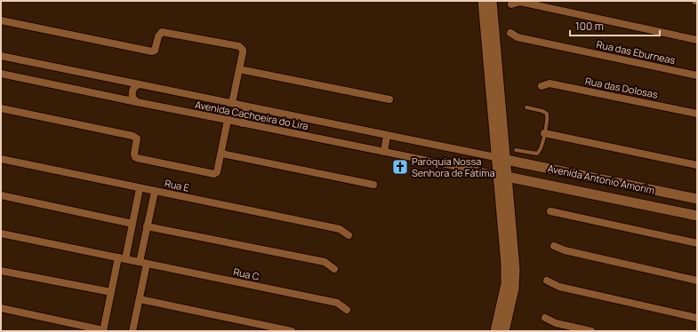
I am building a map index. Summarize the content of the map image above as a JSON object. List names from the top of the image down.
{
  "streets": {
    "street": [
      "Rua das Eburneas",
      "Rua das Dolosas",
      "Avenida Cachoeira do Lira",
      "Avenida Antonio Amorim",
      "Rua E",
      "Rua C"
    ]
  },
  "crossings": [
    ["Avenida Cachoeira do Lira", "Avenida Antonio Amorim"]
  ],
  "places": {
    "church": ["Paróquia Nossa Senhora de Fátima"]
  },
  "scale_bar": "100 m"
}
